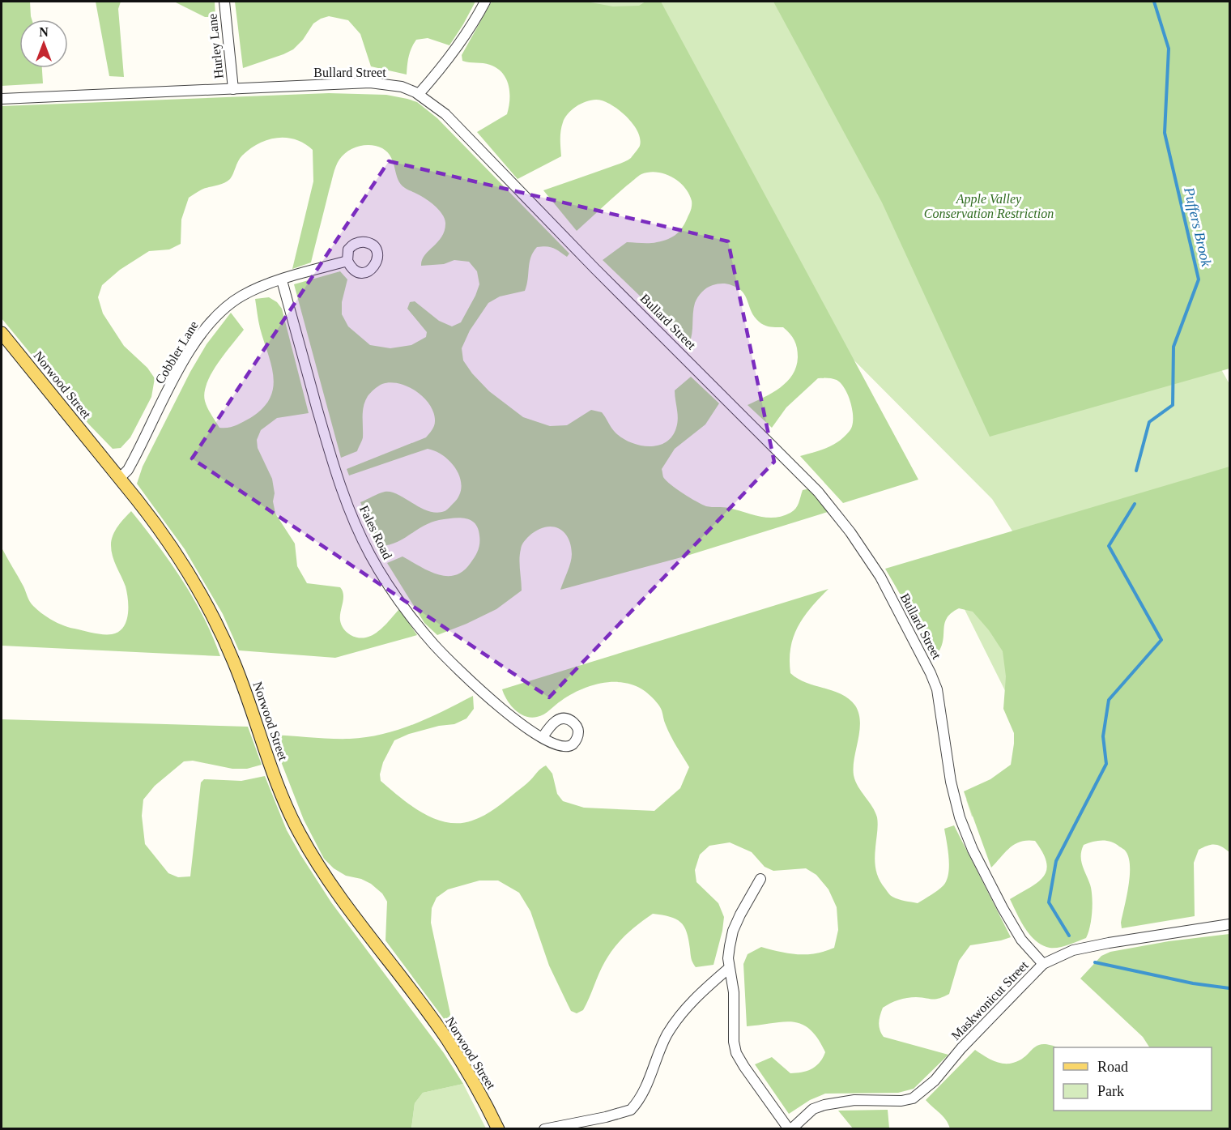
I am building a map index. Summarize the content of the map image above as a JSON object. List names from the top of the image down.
{
  "streets": {
    "main road": ["Norwood Street"],
    "street": [
      "Hurley Lane",
      "Bullard Street",
      "Cobbler Lane",
      "Fales Road",
      "Maskwonicut Street"
    ]
  },
  "crossings": [
    ["Hurley Lane", "Bullard Street"],
    ["Bullard Street", "Maskwonicut Street"],
    ["Cobbler Lane", "Norwood Street"],
    ["Cobbler Lane", "Fales Road"]
  ],
  "water": ["Puffers Brook"],
  "parks": ["Apple Valley Conservation Restriction"],
  "legend": ["Road", "Park"],
  "north": "top"
}
